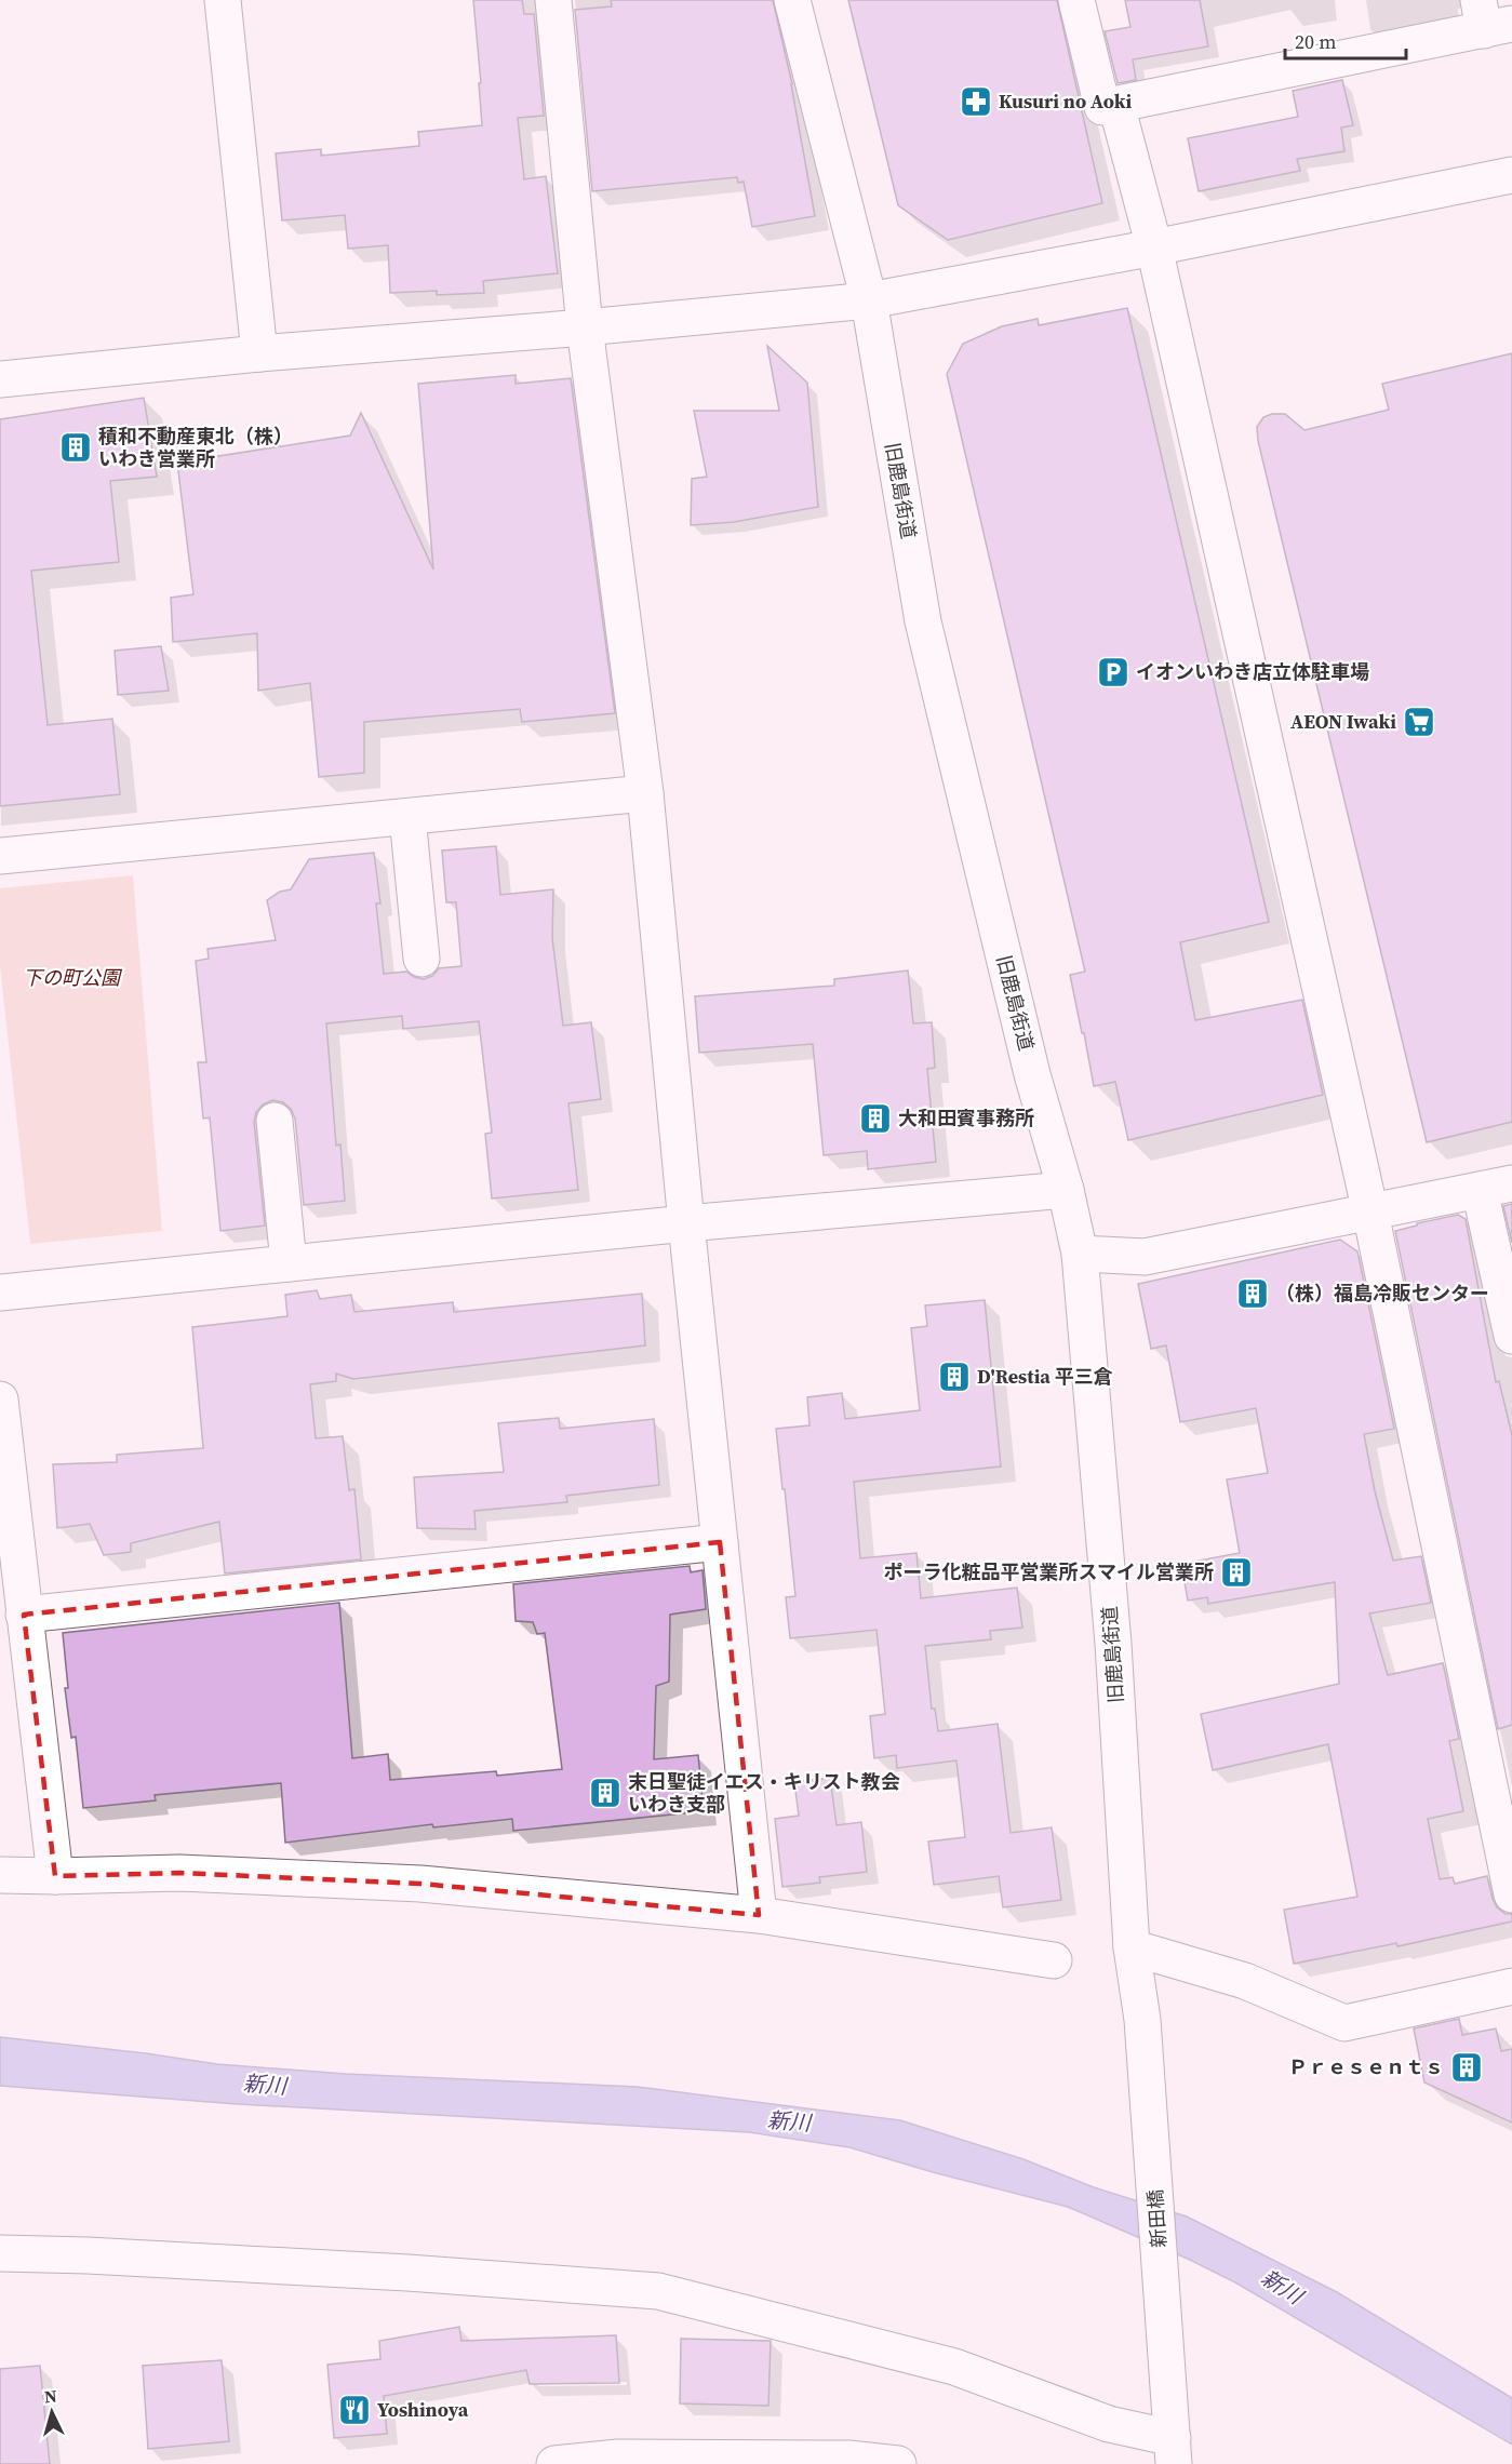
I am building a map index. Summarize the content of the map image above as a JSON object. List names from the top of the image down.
{
  "streets": {
    "street": ["旧鹿島街道", "新田橋"]
  },
  "crossings": [
    ["旧鹿島街道", "新田橋"]
  ],
  "water": ["新川"],
  "parks": ["下の町公園"],
  "places": {
    "pharmacy": ["Kusuri no Aoki"],
    "building": [
      "積和不動産東北（株） いわき営業所",
      "大和田賓事務所",
      "（株）福島冷販センター",
      "D'Restia 平三倉",
      "ポーラ化粧品平営業所スマイル営業所",
      "末日聖徒イエス・キリスト教会 いわき支部",
      "Ｐｒｅｓｅｎｔｓ"
    ],
    "parking": ["イオンいわき店立体駐車場"],
    "supermarket": ["AEON Iwaki"],
    "restaurant": ["Yoshinoya"]
  },
  "scale_bar": "20 m",
  "north": "top"
}
